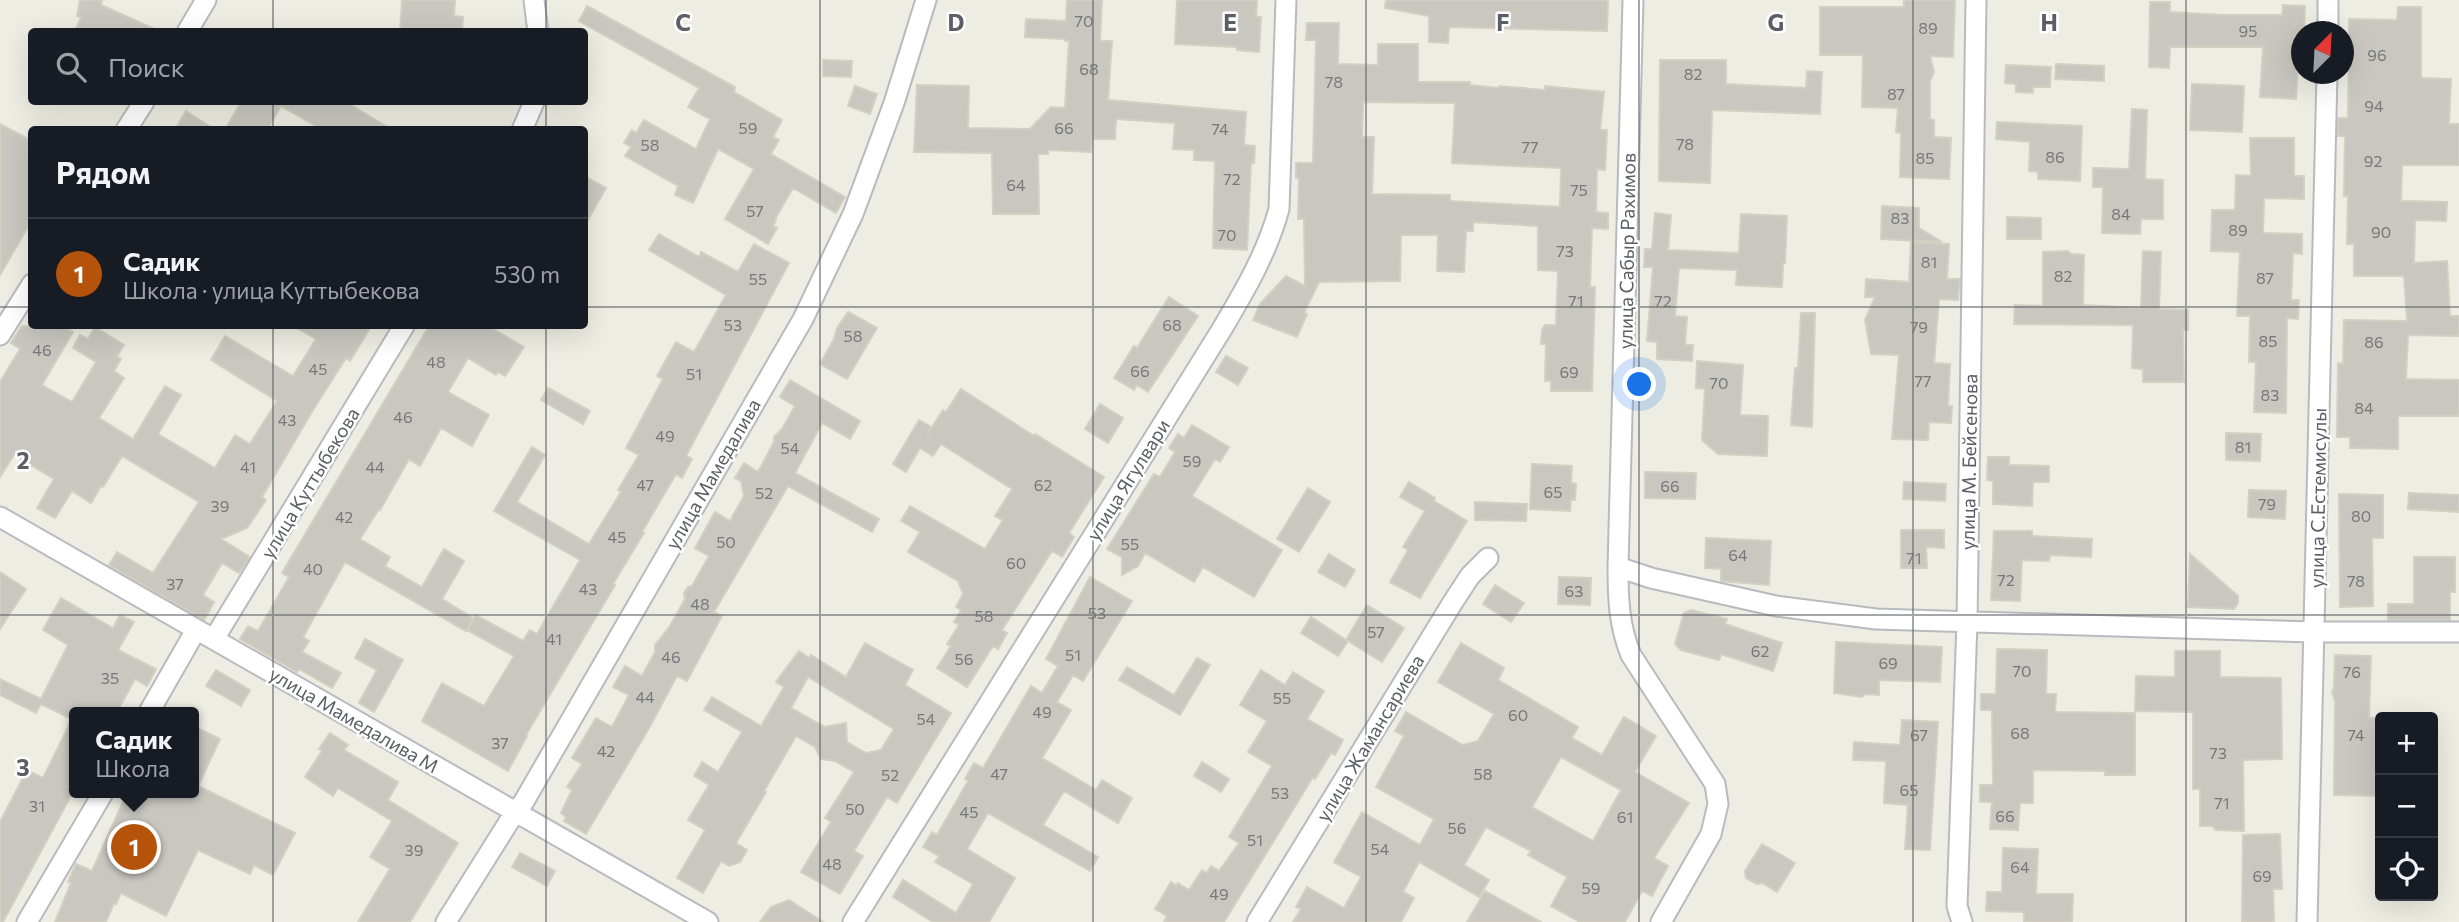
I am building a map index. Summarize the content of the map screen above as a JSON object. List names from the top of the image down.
{
  "streets": {
    "street": [
      "улица Сабыр Рахимов",
      "улица М. Бейсенова",
      "улица Мамедалива",
      "улица Ягулвари",
      "улица Куттыбекова",
      "улица С.Естемисулы",
      "улица Мамедалива М",
      "улица Жамансариева"
    ]
  },
  "crossings": [
    ["улица Мамедалива", "улица Мамедалива М"],
    ["улица Куттыбекова", "улица Мамедалива М"]
  ],
  "house_numbers": [
    "70",
    "89",
    "95",
    "96",
    "68",
    "82",
    "78",
    "87",
    "94",
    "59",
    "66",
    "74",
    "78",
    "58",
    "77",
    "86",
    "85",
    "92",
    "72",
    "64",
    "75",
    "57",
    "84",
    "83",
    "89",
    "90",
    "70",
    "73",
    "81",
    "82",
    "87",
    "55",
    "71",
    "72",
    "53",
    "68",
    "79",
    "58",
    "85",
    "86",
    "46",
    "48",
    "45",
    "66",
    "69",
    "51",
    "77",
    "70",
    "83",
    "84",
    "46",
    "43",
    "49",
    "81",
    "54",
    "59",
    "41",
    "44",
    "47",
    "62",
    "66",
    "65",
    "52",
    "79",
    "39",
    "80",
    "42",
    "45",
    "50",
    "55",
    "64",
    "71",
    "60",
    "40",
    "72",
    "78",
    "37",
    "43",
    "63",
    "48",
    "53",
    "58",
    "57",
    "41",
    "62",
    "51",
    "46",
    "56",
    "69",
    "70",
    "76",
    "35",
    "44",
    "55",
    "49",
    "60",
    "54",
    "68",
    "67",
    "74",
    "37",
    "42",
    "73",
    "47",
    "58",
    "52",
    "65",
    "53",
    "71",
    "31",
    "50",
    "45",
    "66",
    "61",
    "56",
    "51",
    "54",
    "39",
    "48",
    "64",
    "69",
    "59",
    "49"
  ],
  "north": "top right",
  "page": {
    "search": "Поиск",
    "heading": "Рядом",
    "list": [
      {
        "mark": "1",
        "name": "Садик",
        "note": "Школа · улица Куттыбекова",
        "value": "530 m"
      }
    ],
    "popup": ["Садик", "Школа"],
    "map_buttons": ["+", "−"],
    "pins": "1"
  },
  "grid": {
    "columns": [
      "C",
      "D",
      "E",
      "F",
      "G",
      "H"
    ],
    "rows": ["2", "3"]
  }
}
